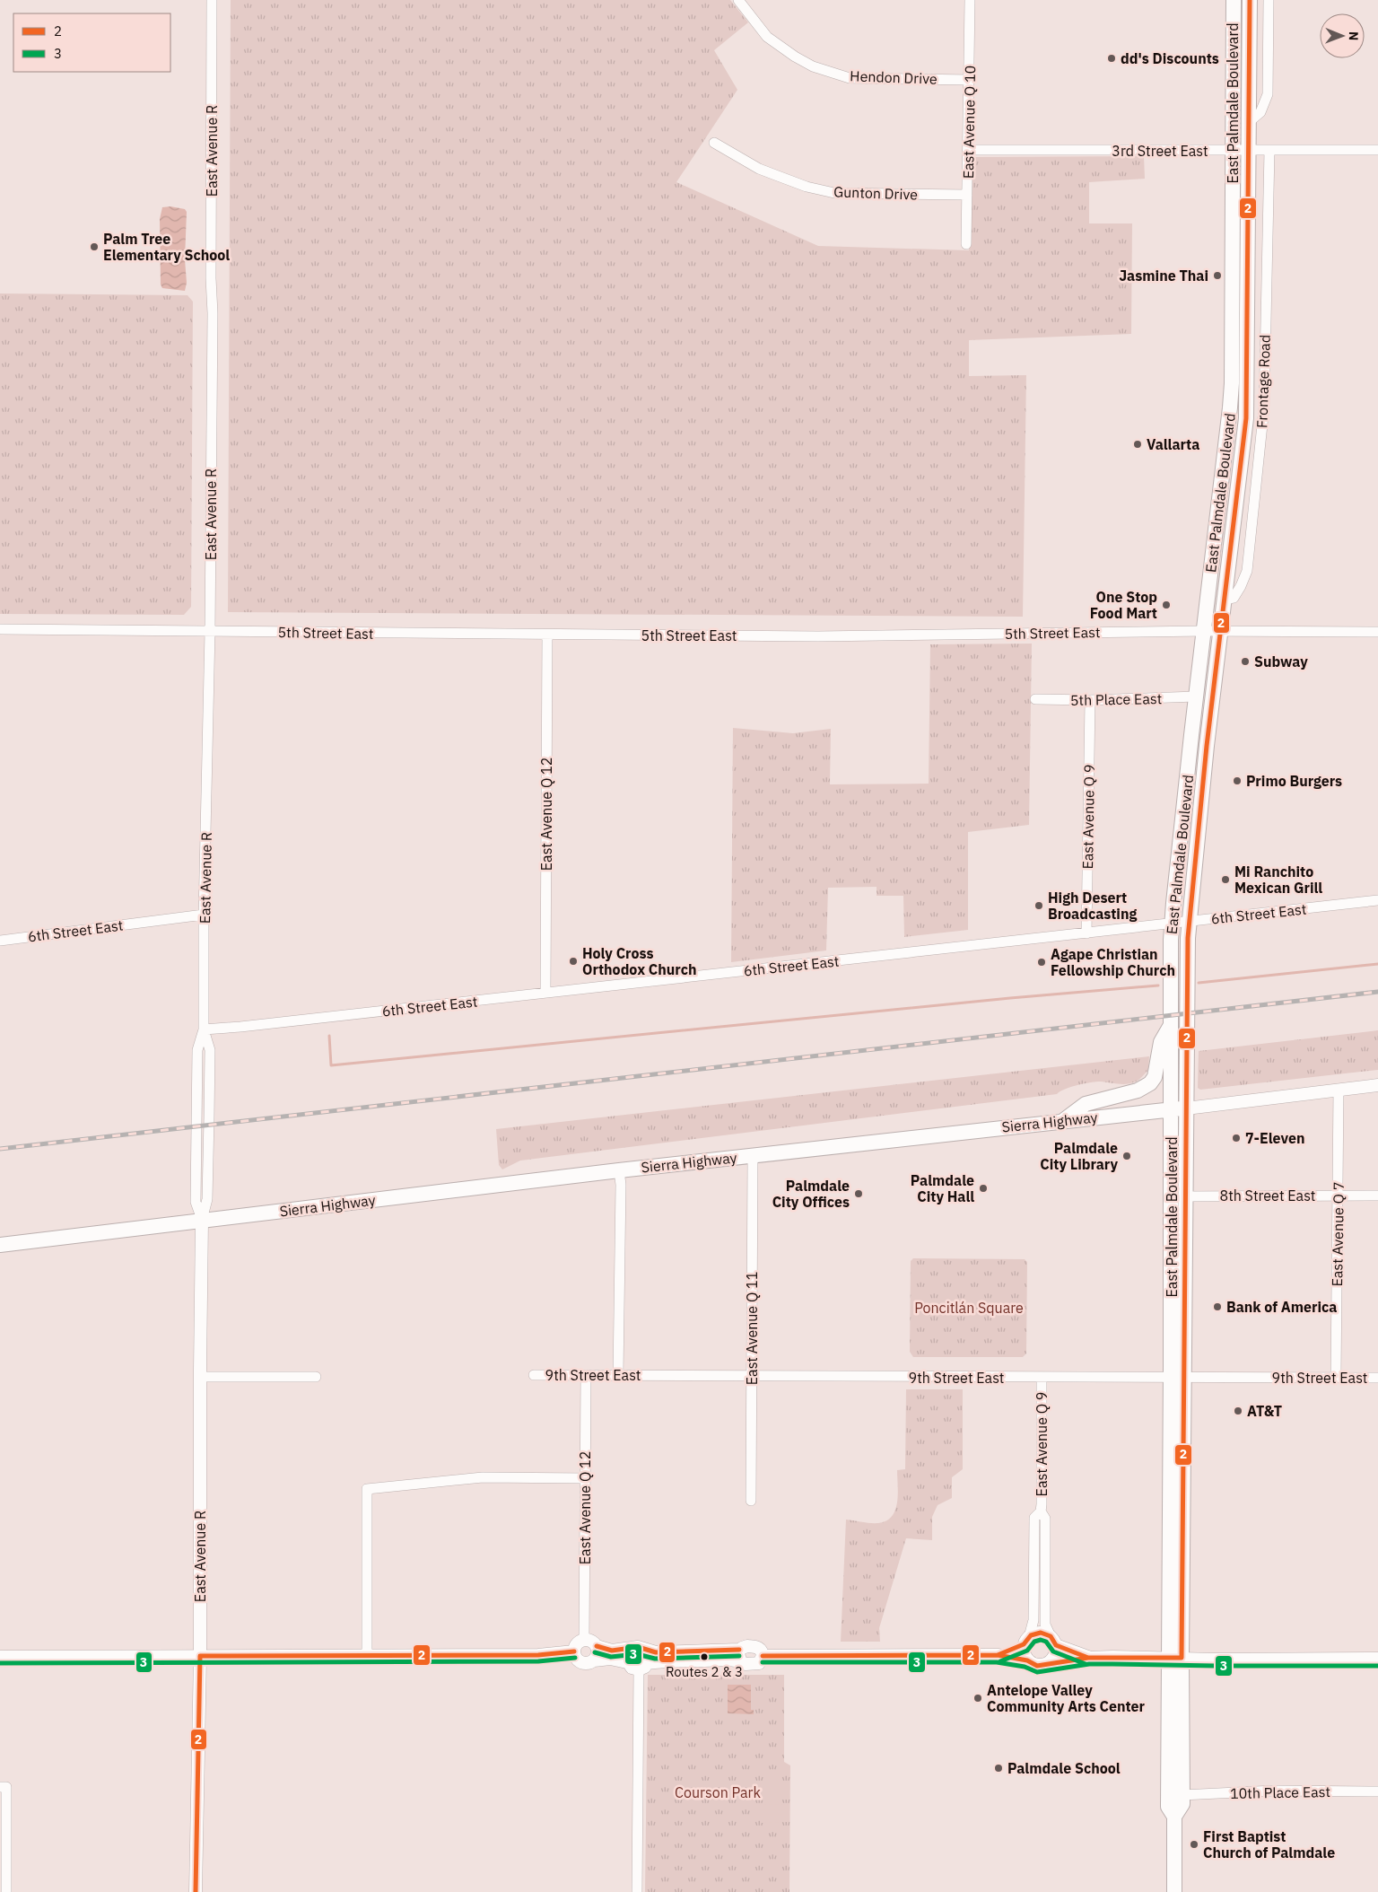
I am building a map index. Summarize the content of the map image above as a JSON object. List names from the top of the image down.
{
  "streets": {
    "highway": ["East Palmdale Boulevard", "Sierra Highway"],
    "main road": ["East Avenue R"],
    "street": [
      "Hendon Drive",
      "East Avenue Q 10",
      "3rd Street East",
      "Gunton Drive",
      "Frontage Road",
      "5th Street East",
      "5th Place East",
      "East Avenue Q 12",
      "East Avenue Q 9",
      "6th Street East",
      "8th Street East",
      "East Avenue Q 7",
      "East Avenue Q 11",
      "9th Street East",
      "10th Place East"
    ]
  },
  "crossings": [
    ["Hendon Drive", "East Avenue Q 10"],
    ["East Palmdale Boulevard", "3rd Street East"],
    ["East Palmdale Boulevard", "Frontage Road"],
    ["East Palmdale Boulevard", "5th Street East"],
    ["East Palmdale Boulevard", "5th Place East"],
    ["East Palmdale Boulevard", "6th Street East"],
    ["East Palmdale Boulevard", "Sierra Highway"],
    ["East Palmdale Boulevard", "8th Street East"],
    ["East Palmdale Boulevard", "9th Street East"],
    ["East Palmdale Boulevard", "10th Place East"],
    ["East Avenue Q 10", "3rd Street East"],
    ["East Avenue Q 10", "Gunton Drive"],
    ["East Avenue R", "5th Street East"],
    ["East Avenue R", "6th Street East"],
    ["East Avenue R", "Sierra Highway"],
    ["3rd Street East", "Frontage Road"],
    ["5th Street East", "East Avenue Q 12"],
    ["5th Place East", "East Avenue Q 9"],
    ["East Avenue Q 12", "6th Street East"],
    ["East Avenue Q 12", "9th Street East"],
    ["East Avenue Q 9", "6th Street East"],
    ["East Avenue Q 9", "9th Street East"],
    ["Sierra Highway", "East Avenue Q 7"],
    ["Sierra Highway", "East Avenue Q 11"],
    ["8th Street East", "East Avenue Q 7"],
    ["East Avenue Q 7", "9th Street East"],
    ["East Avenue Q 11", "9th Street East"]
  ],
  "parks": ["Poncitlán Square", "Courson Park"],
  "places": [
    "dd's Discounts",
    "Palm Tree Elementary School",
    "Jasmine Thai",
    "Vallarta",
    "One Stop Food Mart",
    "Subway",
    "Primo Burgers",
    "Mi Ranchito Mexican Grill",
    "High Desert Broadcasting",
    "Holy Cross Orthodox Church",
    "Agape Christian Fellowship Church",
    "7-Eleven",
    "Palmdale City Library",
    "Palmdale City Hall",
    "Palmdale City Offices",
    "Bank of America",
    "AT&T",
    "Routes 2 & 3",
    "Antelope Valley Community Arts Center",
    "Palmdale School",
    "First Baptist Church of Palmdale"
  ],
  "lines": ["transit line 2", "transit line 3"],
  "legend": ["2", "3"],
  "north": "right"
}
